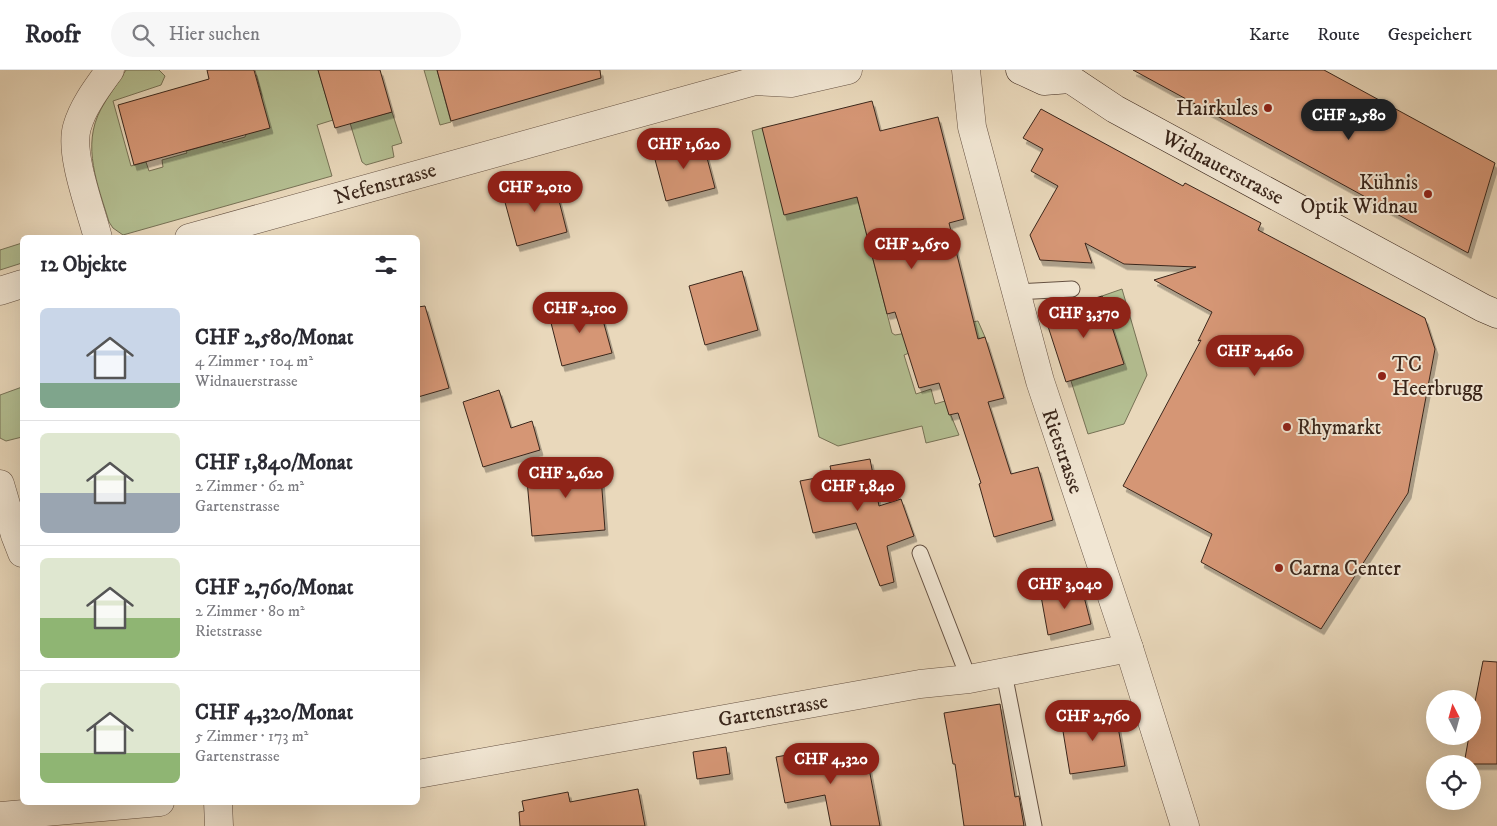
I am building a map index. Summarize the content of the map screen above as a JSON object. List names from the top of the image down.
{
  "streets": {
    "street": [
      "Widnauerstrasse",
      "Nefenstrasse",
      "Rietstrasse",
      "Gartenstrasse"
    ]
  },
  "crossings": [
    ["Rietstrasse", "Gartenstrasse"]
  ],
  "places": [
    "Hairkules",
    "Kühnis Optik Widnau",
    "TC Heerbrugg",
    "Rhymarkt",
    "Carna Center"
  ],
  "north": "top",
  "page": {
    "header": "Roofr",
    "search": "Hier suchen",
    "nav": ["Karte", "Route", "Gespeichert"],
    "price": [
      "CHF 2,580",
      "CHF 1,620",
      "CHF 2,010",
      "CHF 2,650",
      "CHF 2,100",
      "CHF 3,370",
      "CHF 2,460",
      "CHF 2,620",
      "CHF 1,840",
      "CHF 3,040",
      "CHF 2,760",
      "CHF 4,320"
    ],
    "heading": "12 Objekte",
    "list": [
      {
        "name": "CHF 2,580/Monat",
        "note": "4 Zimmer · 104 m² · Widnauerstrasse"
      },
      {
        "name": "CHF 1,840/Monat",
        "note": "2 Zimmer · 62 m² · Gartenstrasse"
      },
      {
        "name": "CHF 2,760/Monat",
        "note": "2 Zimmer · 80 m² · Rietstrasse"
      },
      {
        "name": "CHF 4,320/Monat",
        "note": "5 Zimmer · 173 m² · Gartenstrasse"
      }
    ]
  }
}
